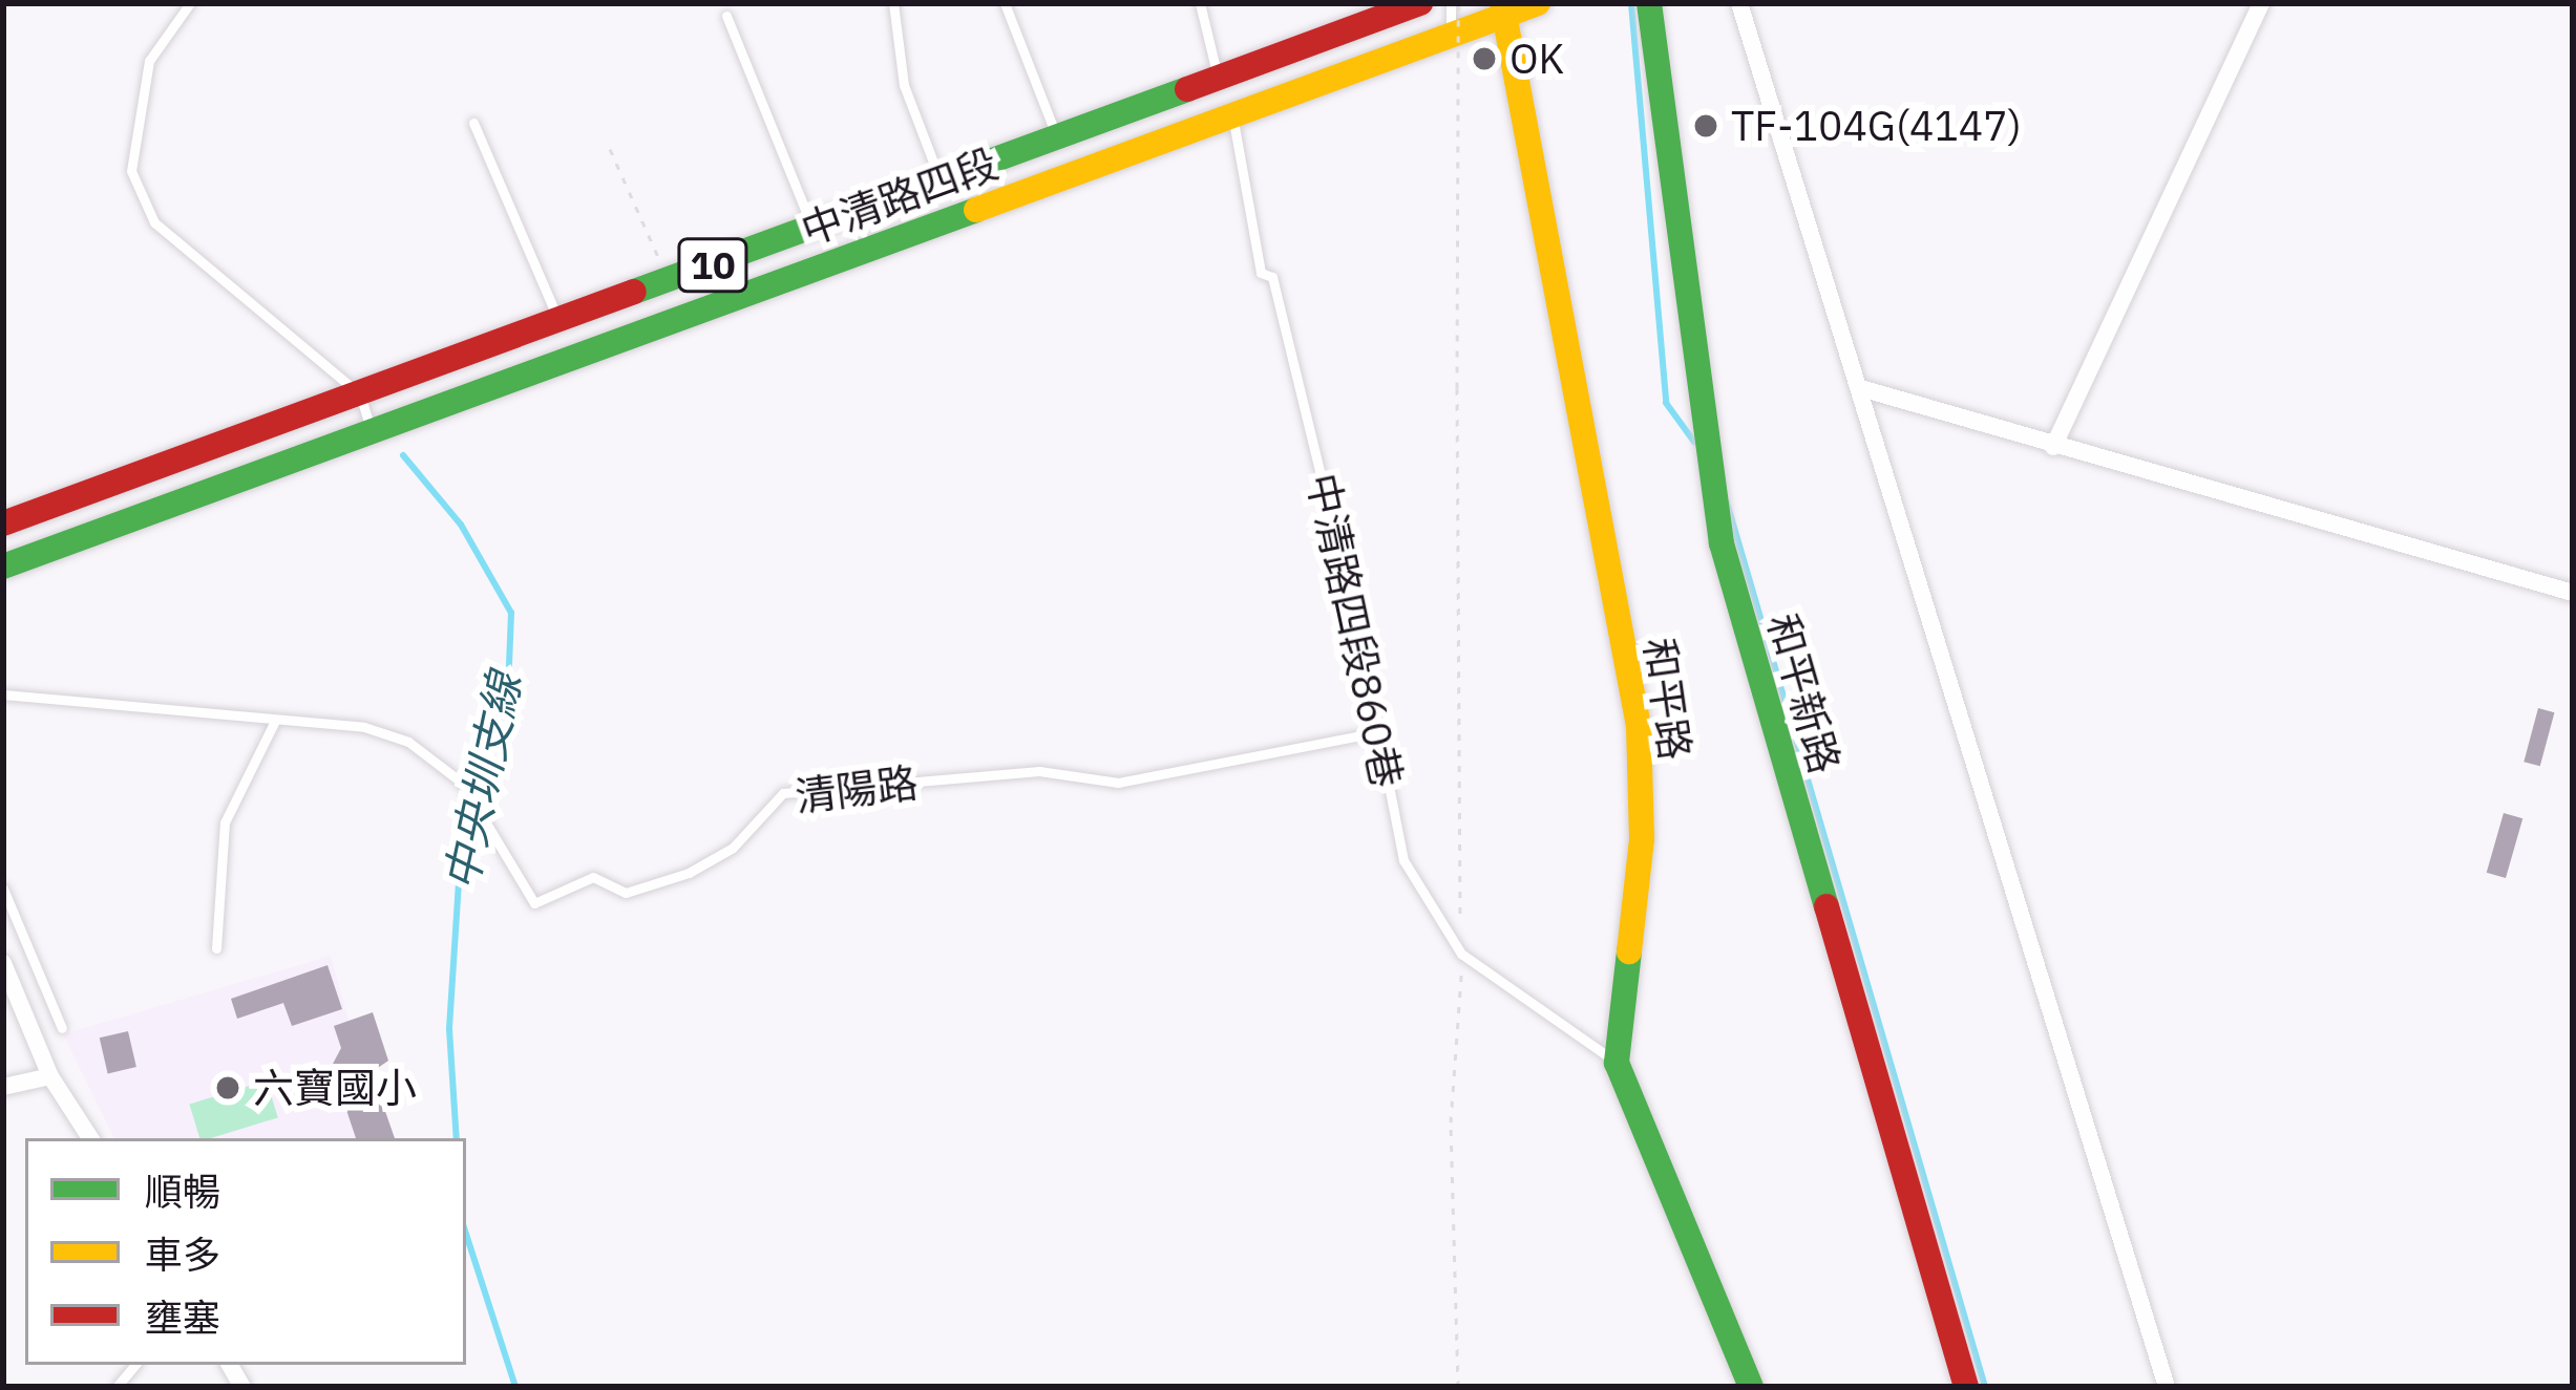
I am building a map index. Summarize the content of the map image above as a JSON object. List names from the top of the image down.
{
  "streets": {
    "main road": [
      "中清路四段",
      "10",
      "和平新路",
      "和平路"
    ],
    "lane": ["中清路四段860巷", "清陽路"]
  },
  "crossings": [
    ["中清路四段", "中清路四段860巷"],
    ["中清路四段", "和平路"],
    ["中清路四段860巷", "和平路"],
    ["中清路四段860巷", "清陽路"]
  ],
  "water": ["中央圳支線"],
  "places": ["OK", "TF-104G(4147)", "六寶國小"],
  "legend": ["順暢", "車多", "壅塞"]
}
